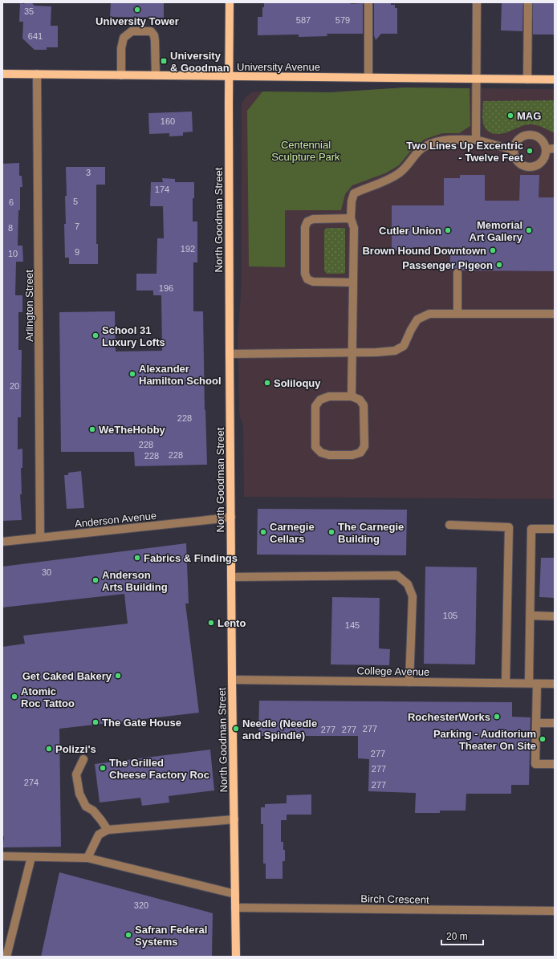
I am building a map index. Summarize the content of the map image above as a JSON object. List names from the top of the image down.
{
  "streets": {
    "main road": ["University Avenue", "North Goodman Street"],
    "street": [
      "Arlington Street",
      "Anderson Avenue",
      "College Avenue",
      "Birch Crescent"
    ]
  },
  "crossings": [
    ["University Avenue", "North Goodman Street"],
    ["University Avenue", "Arlington Street"],
    ["North Goodman Street", "Anderson Avenue"],
    ["North Goodman Street", "College Avenue"],
    ["North Goodman Street", "Birch Crescent"],
    ["Arlington Street", "Anderson Avenue"]
  ],
  "parks": ["Centennial Sculpture Park"],
  "places": {
    "other": [
      "University Tower",
      "MAG",
      "Two Lines Up Excentric - Twelve Feet",
      "Cutler Union",
      "Memorial Art Gallery",
      "Brown Hound Downtown",
      "Passenger Pigeon",
      "School 31 Luxury Lofts",
      "Alexander Hamilton School",
      "Soliloquy",
      "WeTheHobby",
      "Carnegie Cellars",
      "The Carnegie Building",
      "Fabrics & Findings",
      "Anderson Arts Building",
      "Lento",
      "Get Caked Bakery",
      "Atomic Roc Tattoo",
      "RochesterWorks",
      "The Gate House",
      "Needle (Needle and Spindle)",
      "Parking - Auditorium Theater On Site",
      "Polizzi's",
      "The Grilled Cheese Factory Roc",
      "Safran Federal Systems"
    ],
    "transit": ["University & Goodman"]
  },
  "house_numbers": [
    "35",
    "587",
    "579",
    "641",
    "160",
    "3",
    "174",
    "5",
    "6",
    "7",
    "8",
    "192",
    "9",
    "10",
    "196",
    "20",
    "228",
    "228",
    "228",
    "228",
    "30",
    "105",
    "145",
    "277",
    "277",
    "277",
    "277",
    "277",
    "274",
    "277",
    "320"
  ],
  "scale_bar": "20 m"
}
